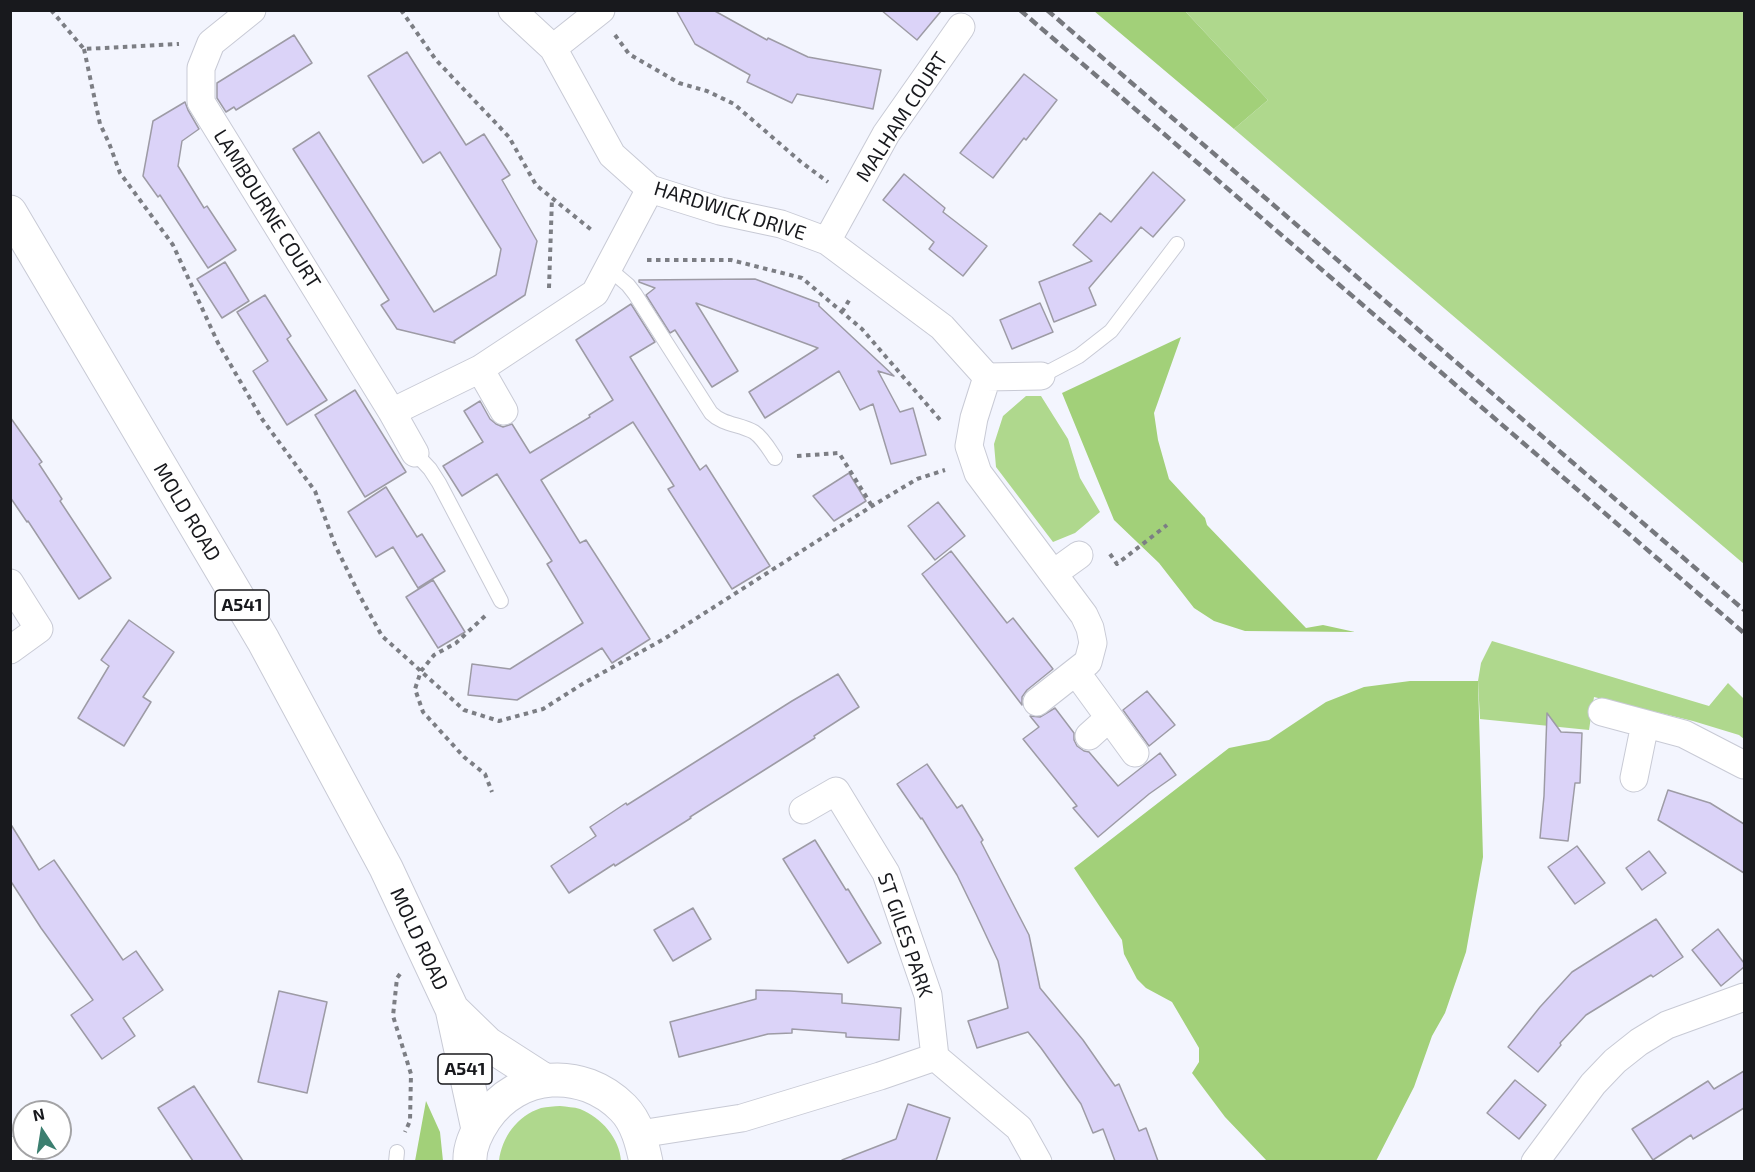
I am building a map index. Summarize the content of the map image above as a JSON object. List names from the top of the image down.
{
  "streets": {
    "main road": ["MOLD ROAD", "A541"],
    "street": [
      "MALHAM COURT",
      "LAMBOURNE COURT",
      "HARDWICK DRIVE",
      "ST GILES PARK"
    ]
  },
  "crossings": [
    ["MALHAM COURT", "HARDWICK DRIVE"]
  ],
  "north": "top"
}
